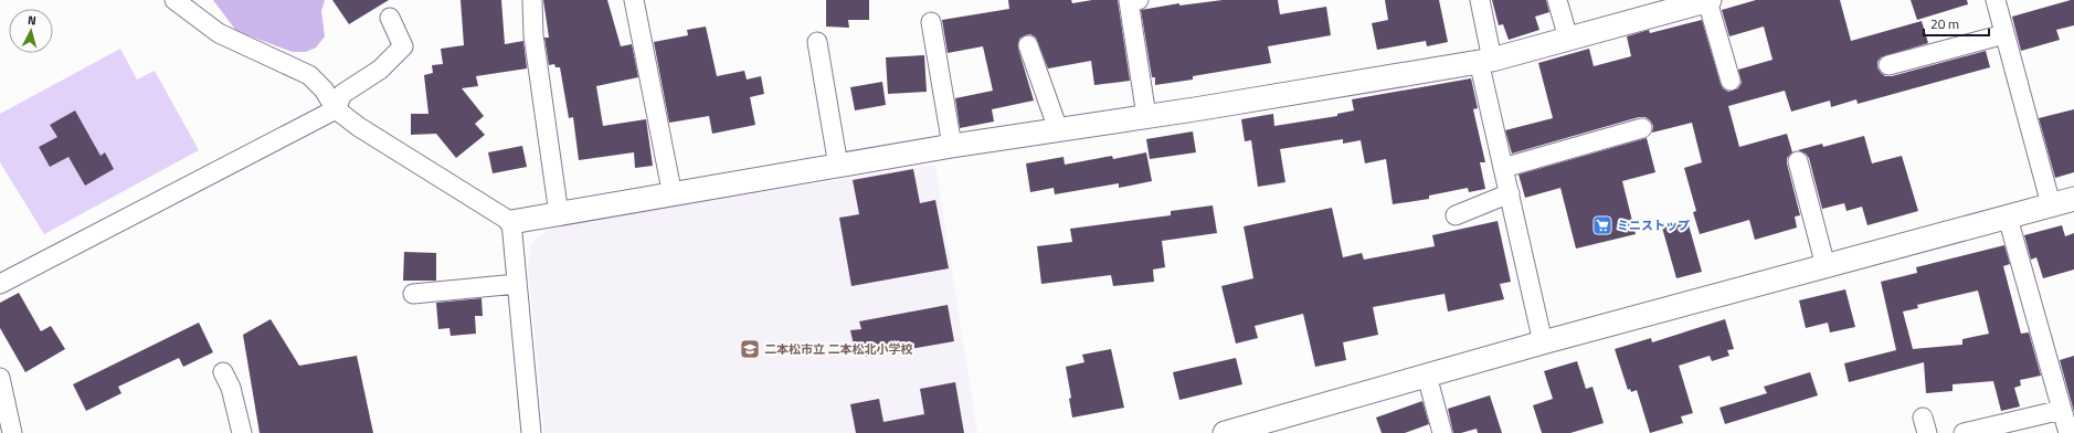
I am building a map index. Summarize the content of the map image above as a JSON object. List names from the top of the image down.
{
  "places": {
    "supermarket": ["ミニストップ"],
    "school or university": ["二本松市立 二本松北小学校"]
  },
  "scale_bar": "20 m",
  "north": "top"
}
